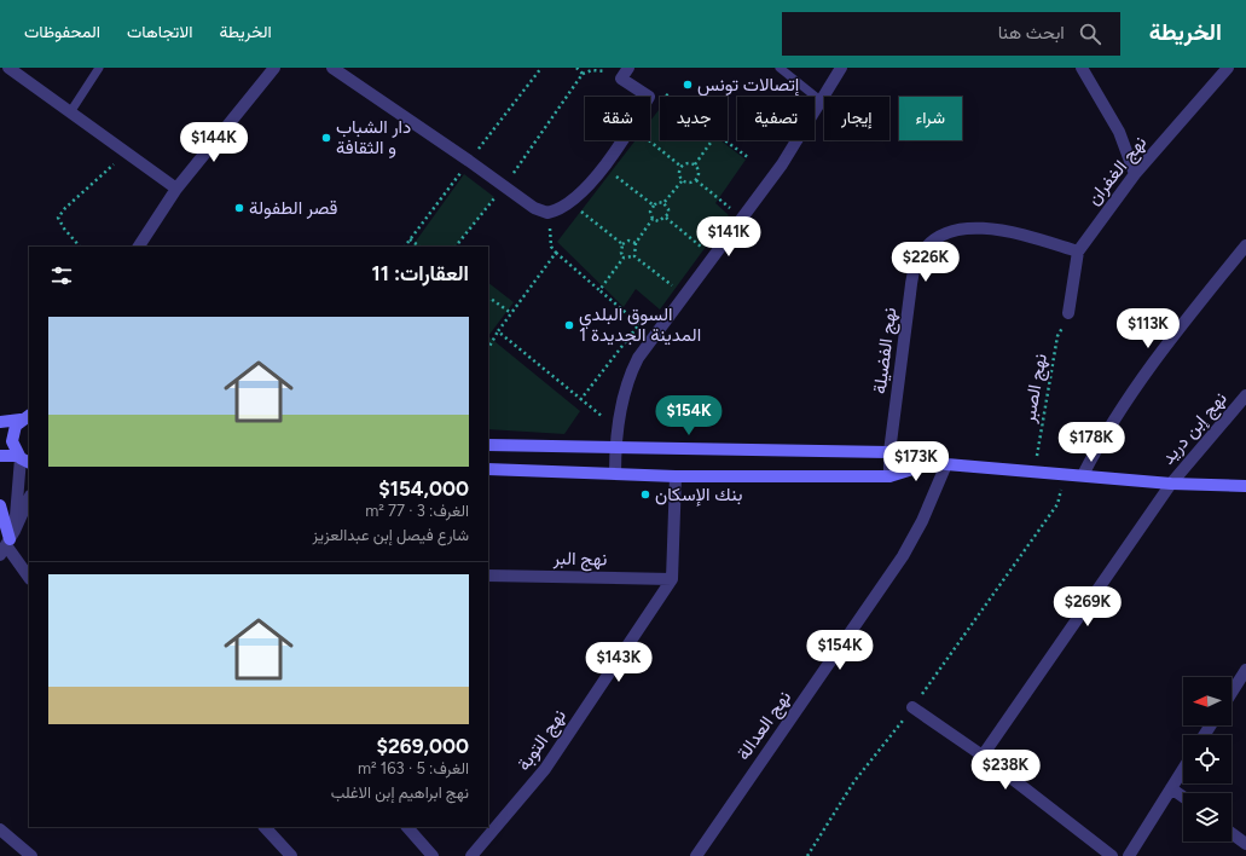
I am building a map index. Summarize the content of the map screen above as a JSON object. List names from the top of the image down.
{
  "streets": {
    "street": [
      "نهج الغفران",
      "نهج الفضيلة",
      "نهج إبن دريد",
      "نهج البر",
      "نهج العدالة",
      "نهج التوبة"
    ],
    "path": ["نهج الصبر"]
  },
  "crossings": [
    ["نهج الغفران", "نهج الفضيلة"],
    ["نهج الغفران", "نهج الصبر"],
    ["نهج البر", "نهج التوبة"]
  ],
  "places": [
    "إتصالات تونس",
    "دار الشباب و الثقافة",
    "قصر الطفولة",
    "السوق البلدي المدينة الجديدة 1",
    "بنك الإسكان"
  ],
  "north": "left",
  "page": {
    "header": "الخريطة",
    "search": "ابحث هنا",
    "nav": ["الخريطة", "الاتجاهات", "المحفوظات"],
    "chip": [
      "شراء",
      "إيجار",
      "تصفية",
      "جديد",
      "شقة"
    ],
    "price": [
      "$144K",
      "$141K",
      "$226K",
      "$113K",
      "$154K",
      "$178K",
      "$173K",
      "$269K",
      "$154K",
      "$143K",
      "$238K"
    ],
    "heading": "العقارات: 11",
    "list": [
      {
        "name": "$154,000",
        "note": "الغرف: 3 · 77 m² · شارع فيصل إبن عبدالعزيز"
      },
      {
        "name": "$269,000",
        "note": "الغرف: 5 · 163 m² · نهج ابراهيم إبن الاغلب"
      }
    ]
  }
}
